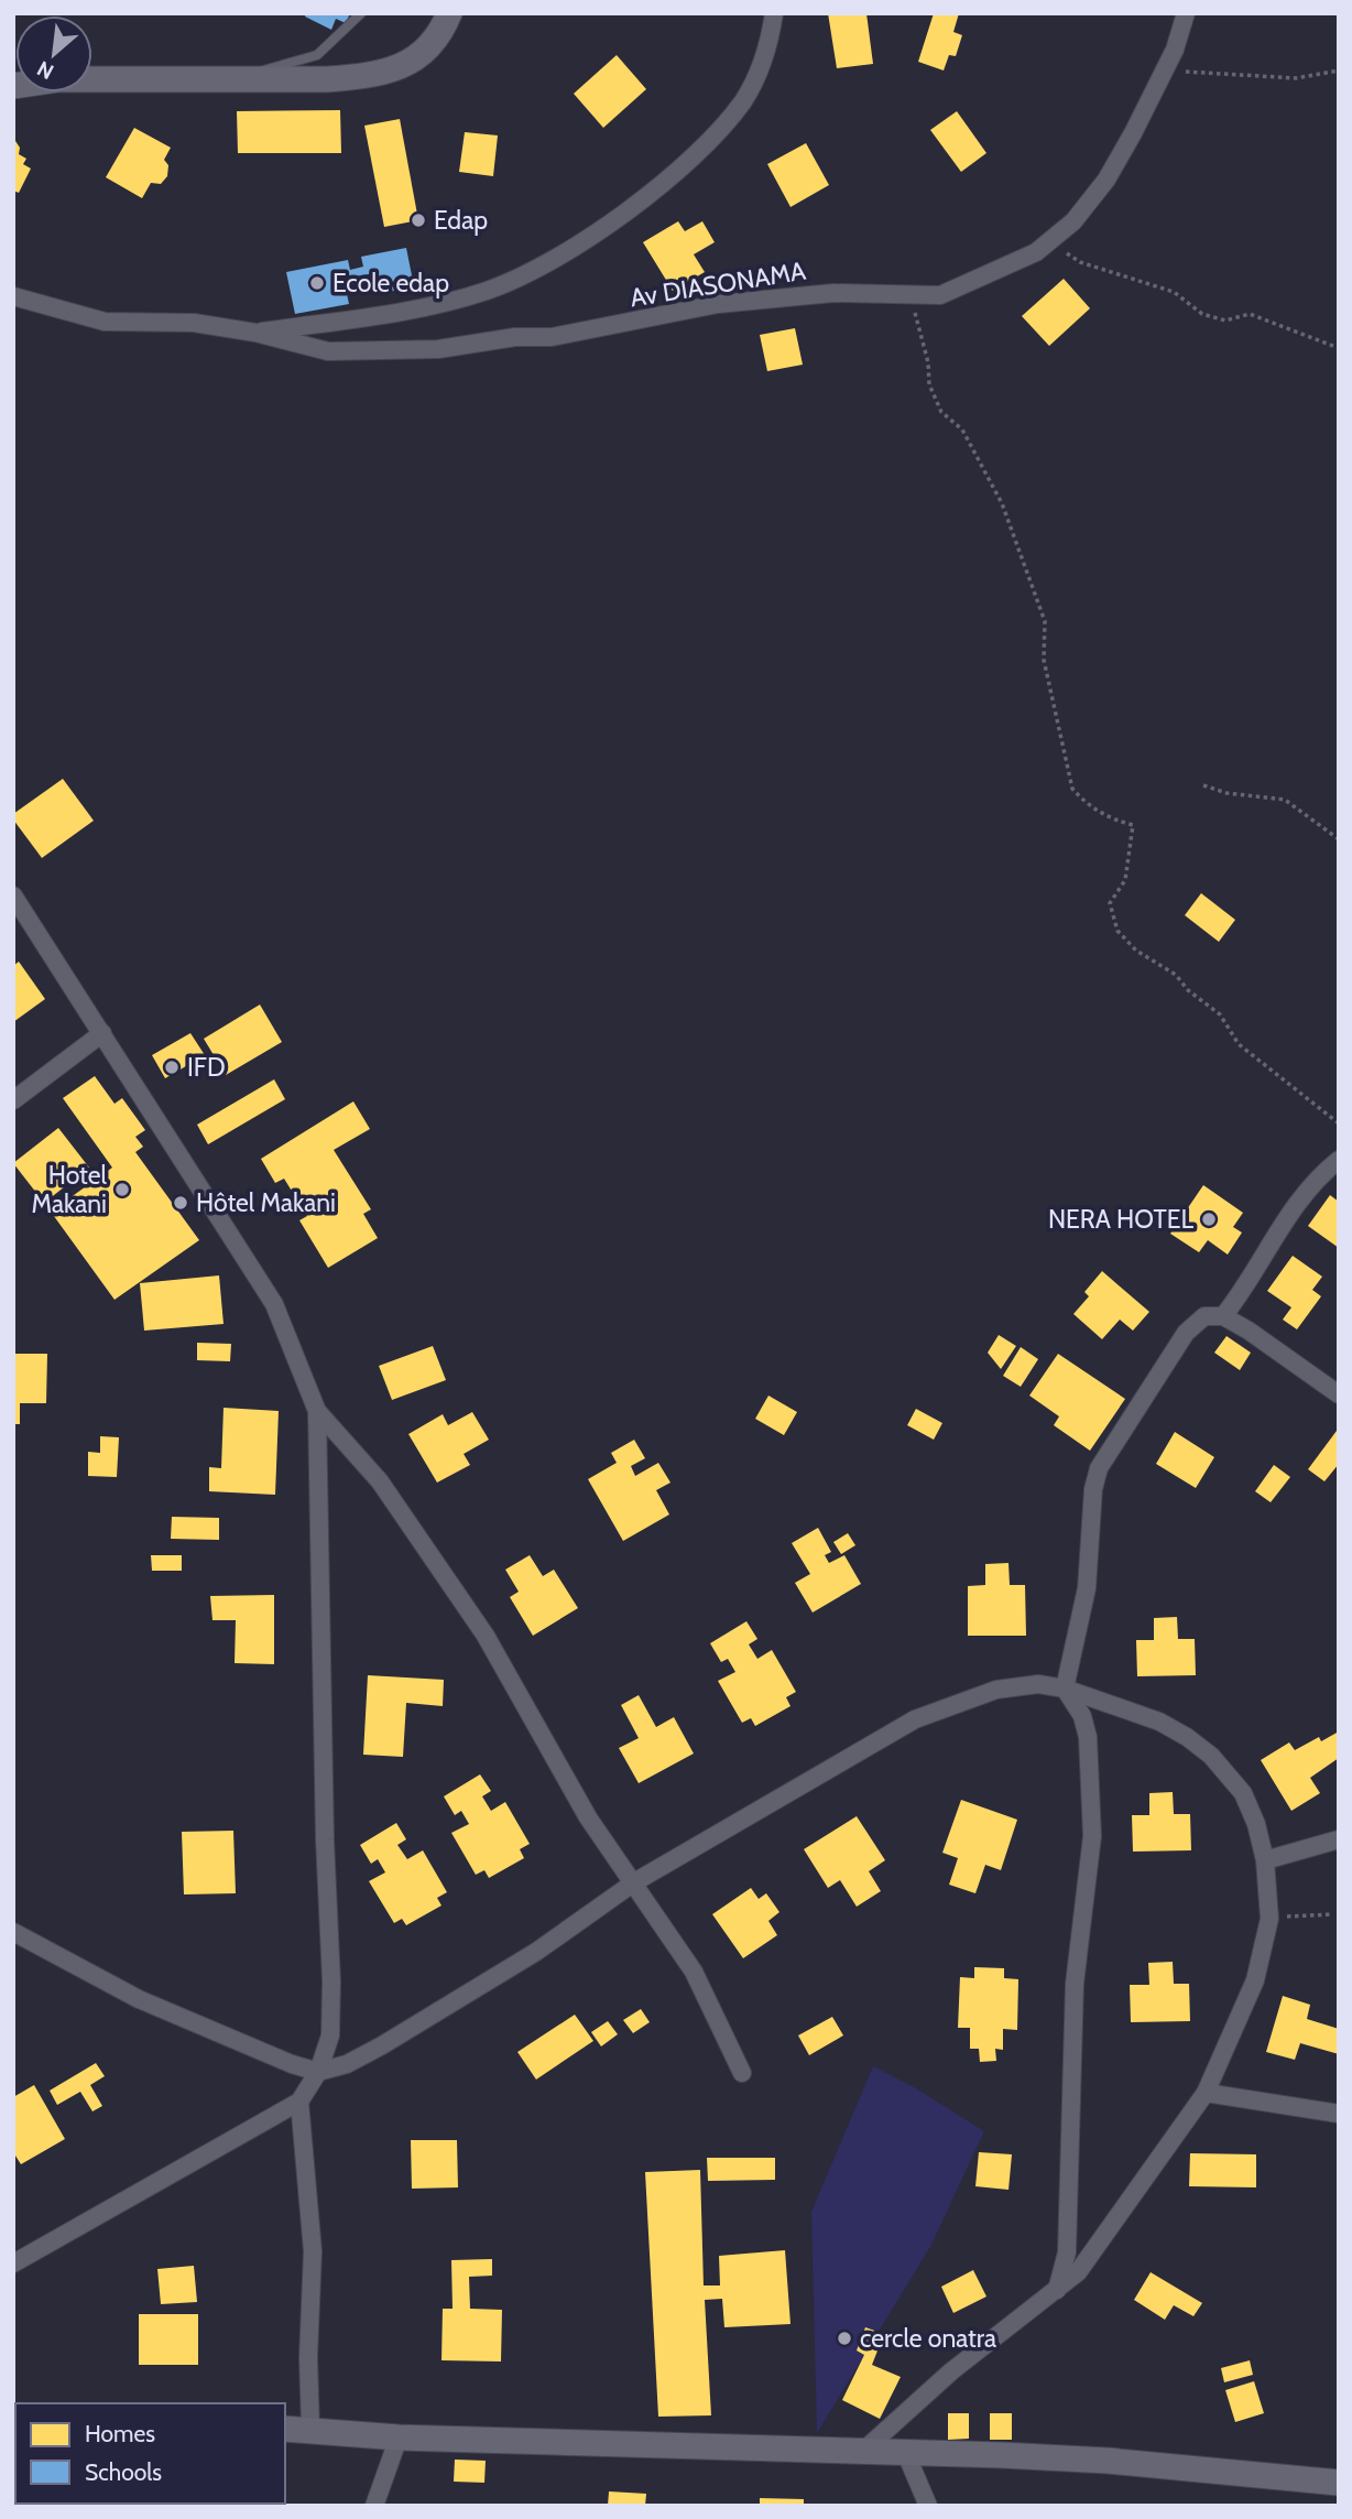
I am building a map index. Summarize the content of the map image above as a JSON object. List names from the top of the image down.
{
  "streets": {
    "street": ["Av DIASONAMA"]
  },
  "places": [
    "Edap",
    "Ecole edap",
    "IFD",
    "Hotel Makani",
    "Hôtel Makani",
    "NERA HOTEL",
    "cercle onatra"
  ],
  "legend": ["Homes", "Schools"],
  "north": "bottom left"
}
